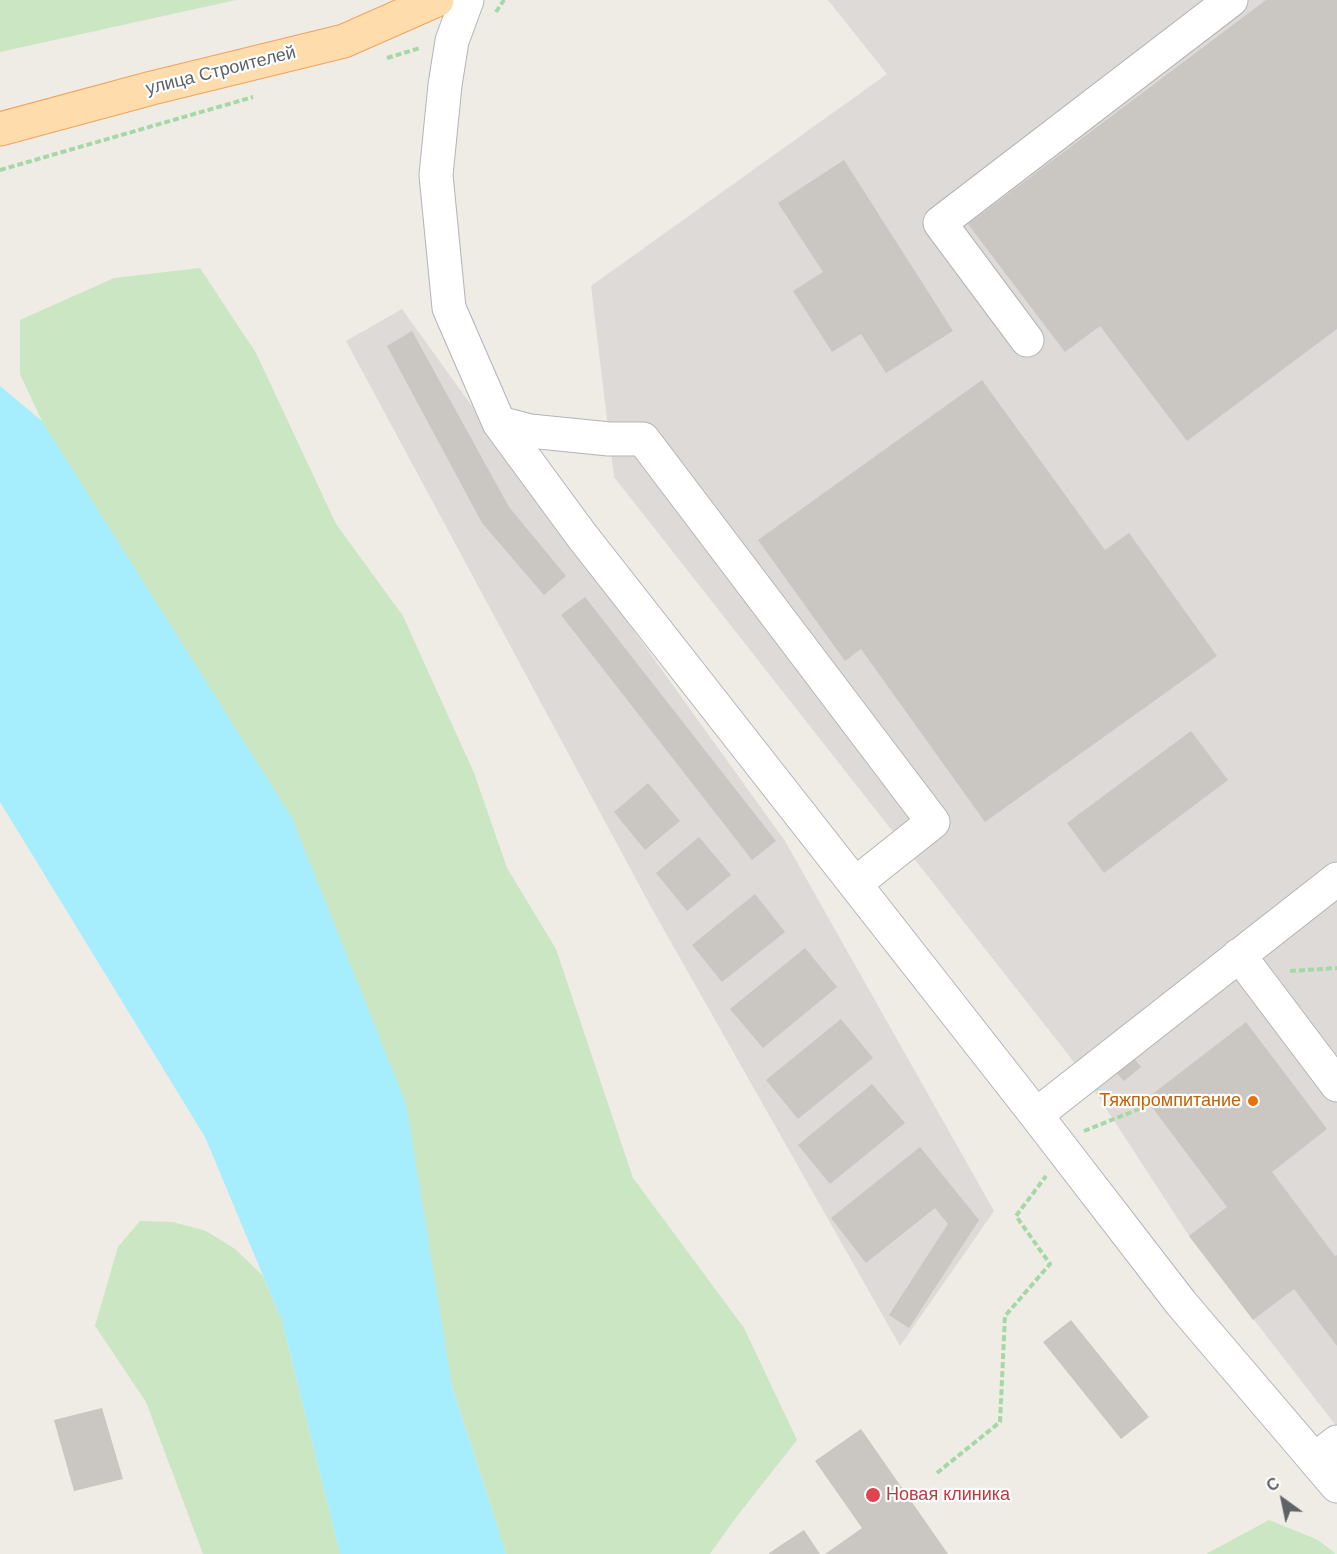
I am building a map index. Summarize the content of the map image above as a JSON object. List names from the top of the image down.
{
  "streets": {
    "main road": ["улица Строителей"]
  },
  "places": ["Тяжпромпитание", "Новая клиника"],
  "north": "top left"
}
